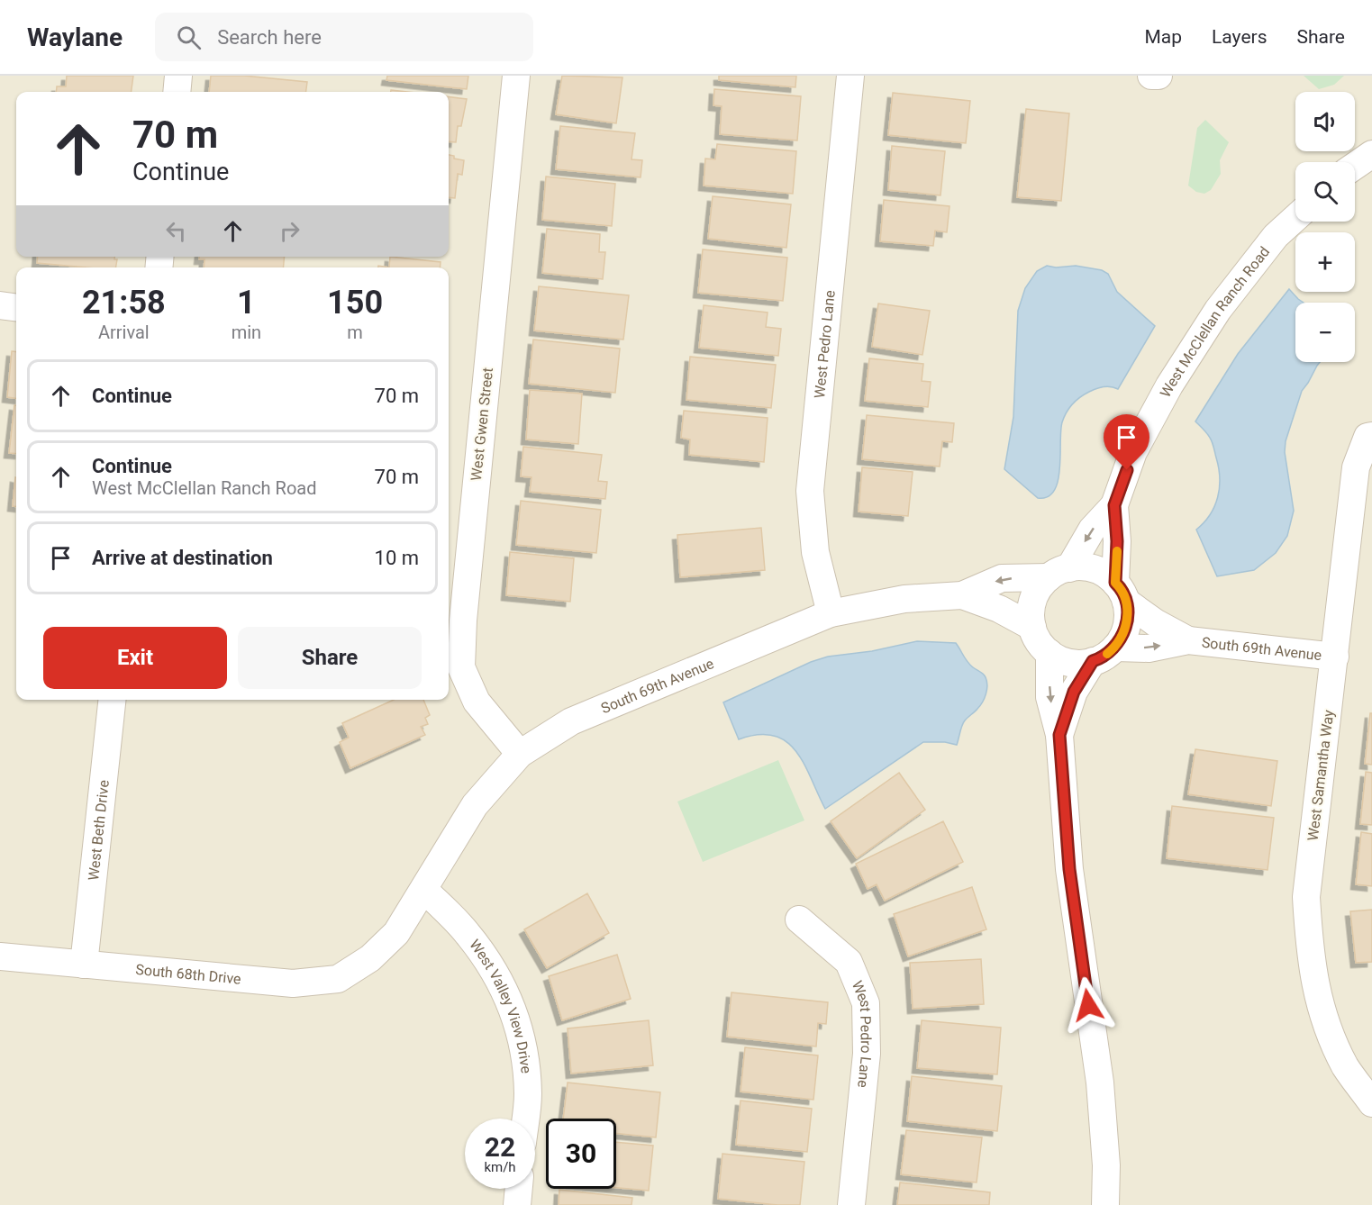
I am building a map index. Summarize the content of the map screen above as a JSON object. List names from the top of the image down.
{
  "streets": {
    "street": [
      "West McClellan Ranch Road",
      "West Pedro Lane",
      "West Gwen Street",
      "South 69th Avenue",
      "West Samantha Way",
      "West Beth Drive",
      "South 68th Drive",
      "West Valley View Drive"
    ]
  },
  "crossings": [
    ["West Pedro Lane", "South 69th Avenue"],
    ["West Gwen Street", "South 69th Avenue"],
    ["South 69th Avenue", "West Samantha Way"],
    ["South 69th Avenue", "South 68th Drive"],
    ["South 69th Avenue", "West Valley View Drive"],
    ["West Beth Drive", "South 68th Drive"],
    ["South 68th Drive", "West Valley View Drive"]
  ],
  "page": {
    "header": "Waylane",
    "search": "Search here",
    "nav": ["Map", "Layers", "Share"],
    "map_buttons": ["+", "−"],
    "turn": ["70 m", "Continue"],
    "eta": [
      "21:58",
      "Arrival",
      "1",
      "min",
      "150",
      "m"
    ],
    "list": [
      {
        "name": "Continue",
        "value": "70 m"
      },
      {
        "name": "Continue",
        "note": "West McClellan Ranch Road",
        "value": "70 m"
      },
      {
        "name": "Arrive at destination",
        "value": "10 m"
      }
    ],
    "buttons": ["Exit", "Share"],
    "speed": "22 km/h",
    "limit": "30"
  }
}
